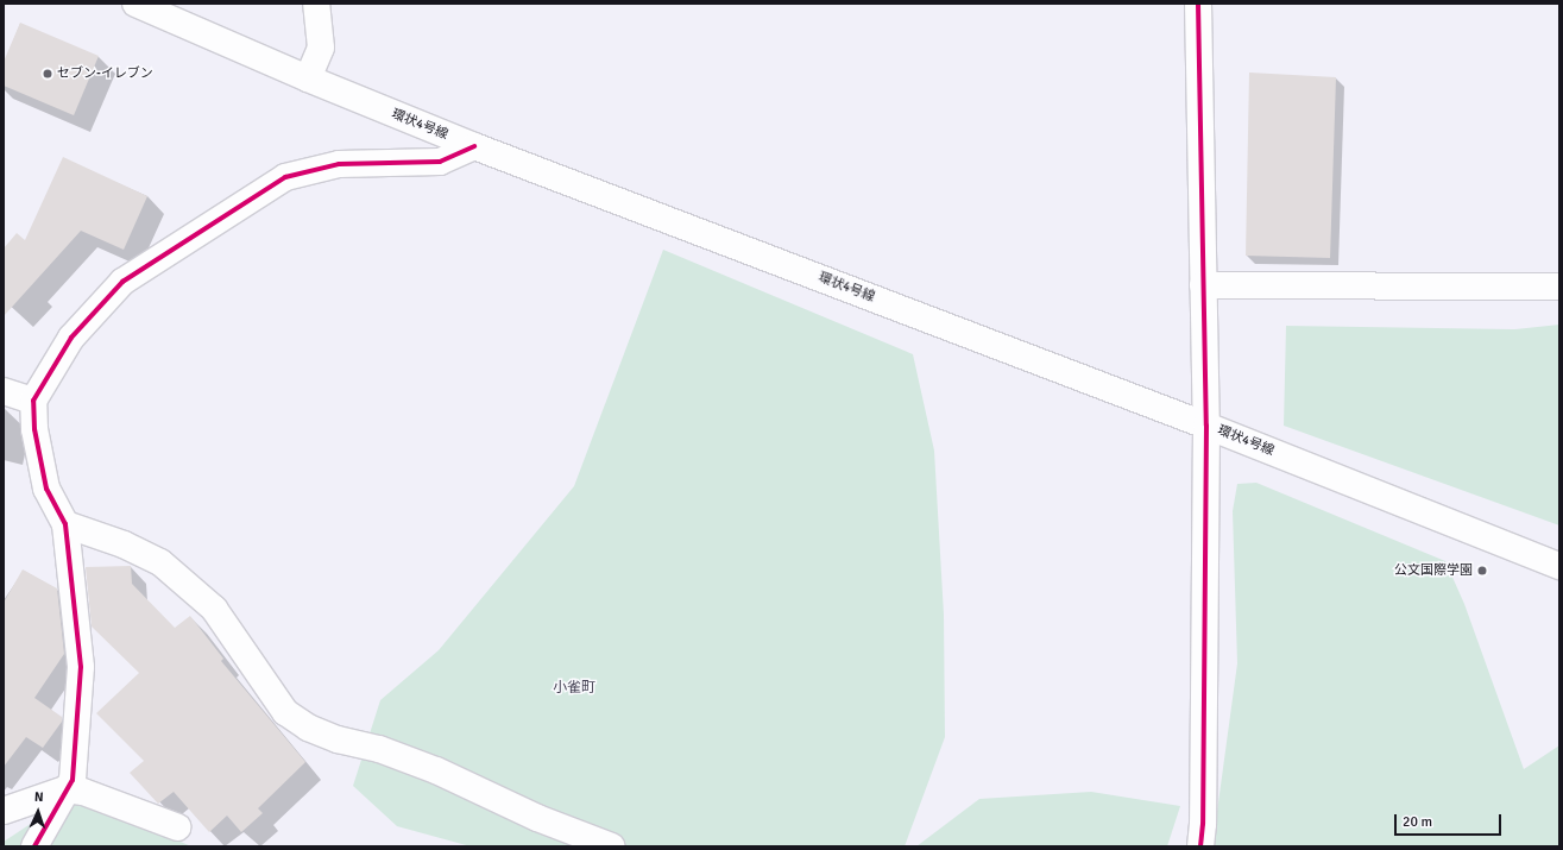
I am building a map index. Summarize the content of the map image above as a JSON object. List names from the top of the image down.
{
  "streets": {
    "street": ["環状4号線"]
  },
  "districts": ["小雀町"],
  "places": ["セブン-イレブン", "公文国際学園"],
  "scale_bar": "20 m",
  "north": "top"
}
